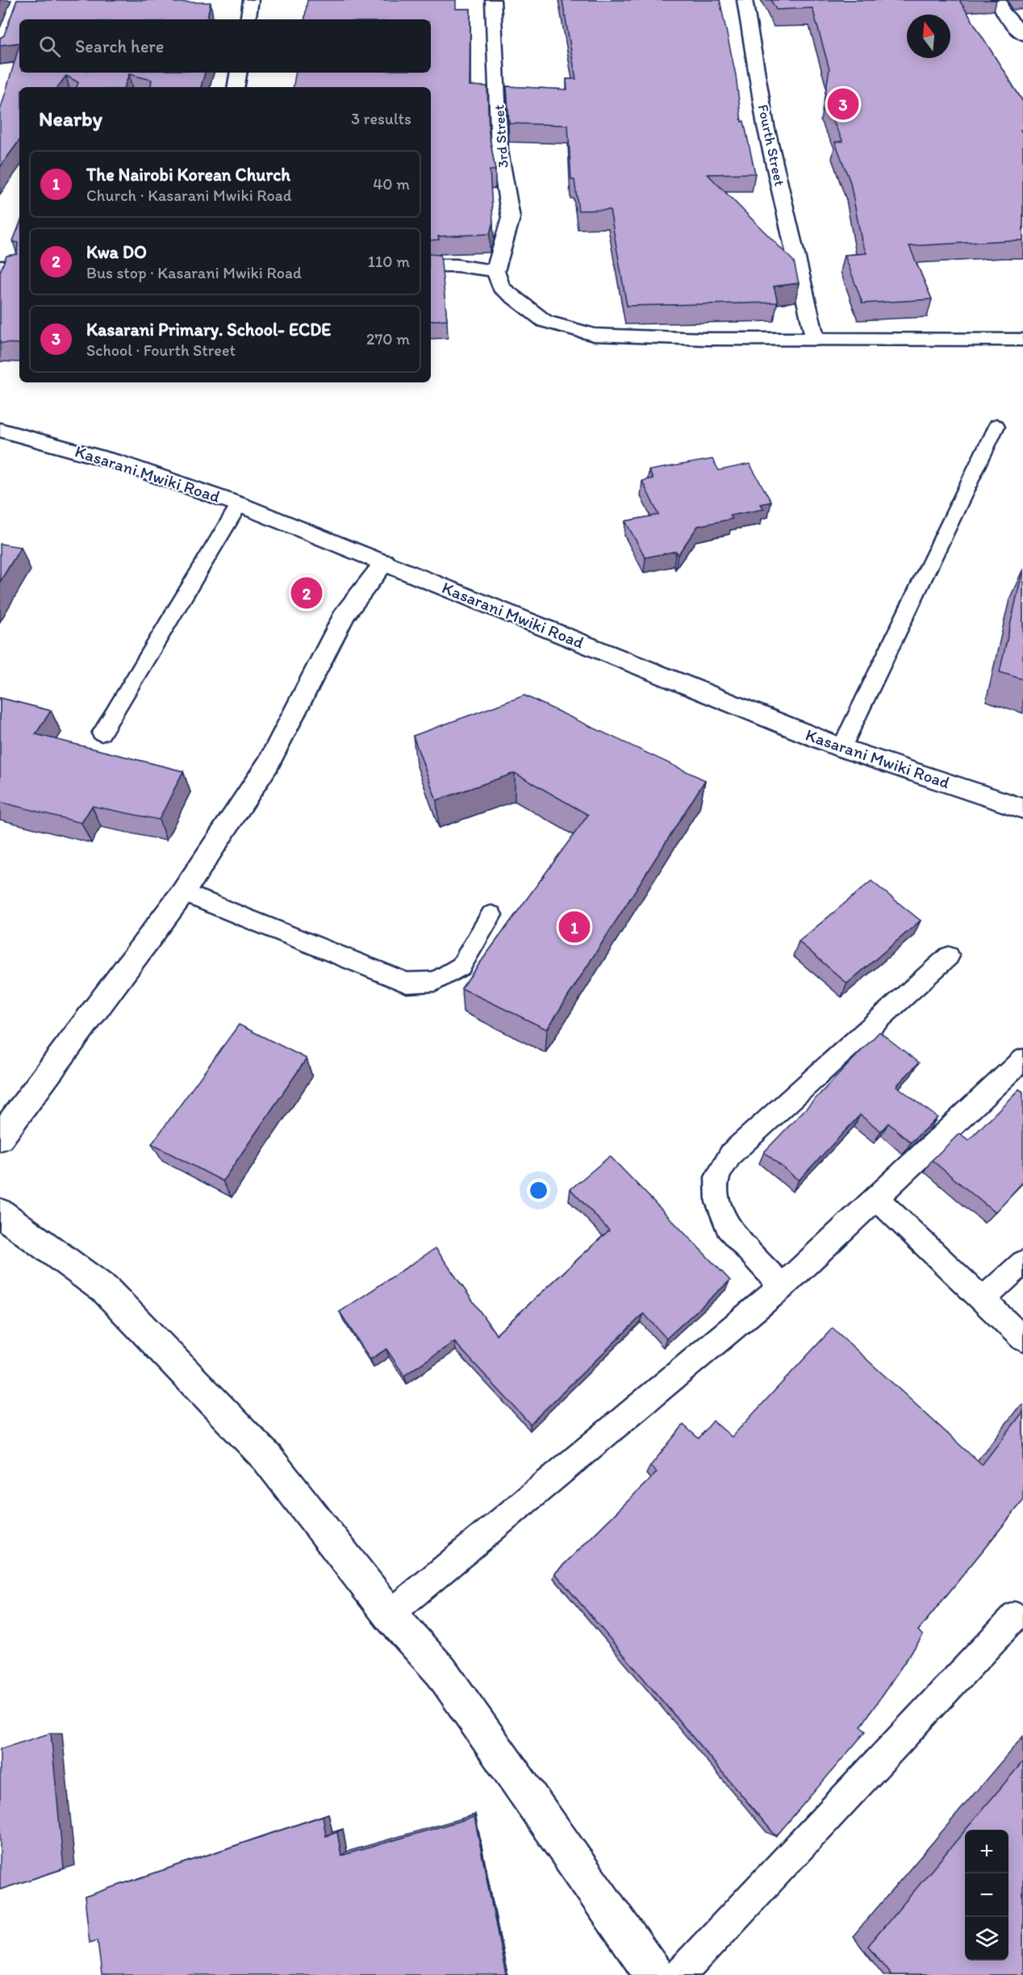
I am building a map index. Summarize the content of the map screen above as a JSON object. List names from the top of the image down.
{
  "streets": {
    "street": ["3rd Street", "Fourth Street", "Kasarani Mwiki Road"]
  },
  "north": "top",
  "page": {
    "search": "Search here",
    "pins": ["3", "2", "1"],
    "heading": ["Nearby", "3 results"],
    "list": [
      {
        "mark": "1",
        "name": "The Nairobi Korean Church",
        "note": "Church · Kasarani Mwiki Road",
        "value": "40 m"
      },
      {
        "mark": "2",
        "name": "Kwa DO",
        "note": "Bus stop · Kasarani Mwiki Road",
        "value": "110 m"
      },
      {
        "mark": "3",
        "name": "Kasarani Primary. School- ECDE",
        "note": "School · Fourth Street",
        "value": "270 m"
      }
    ],
    "map_buttons": ["+", "−"]
  }
}
